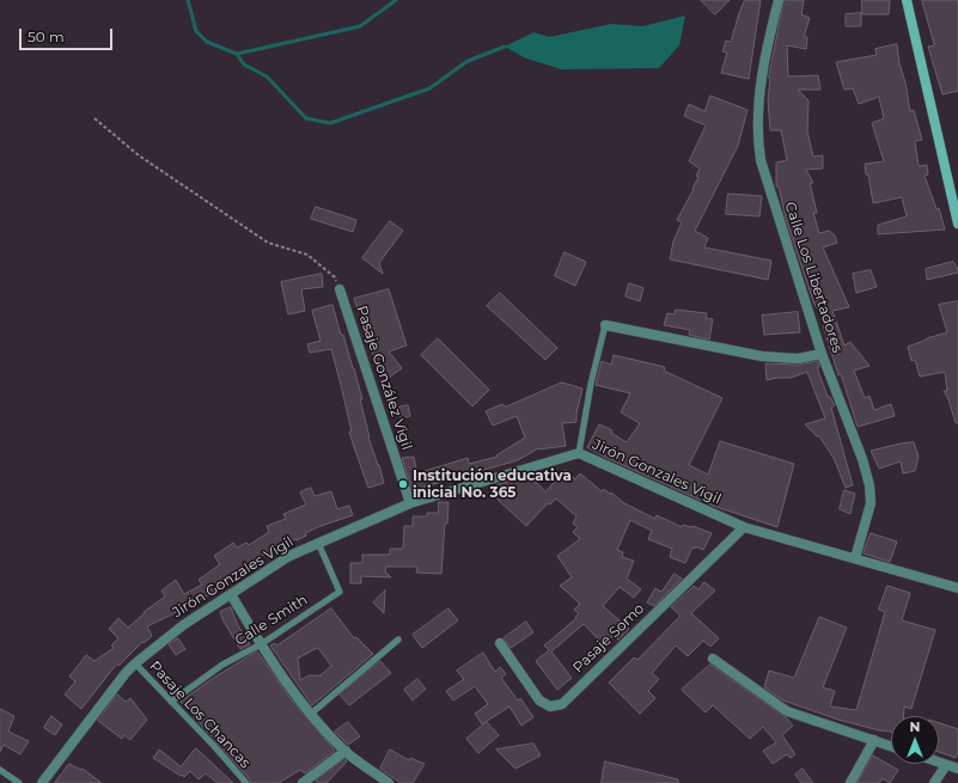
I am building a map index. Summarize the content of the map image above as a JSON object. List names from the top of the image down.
{
  "streets": {
    "street": [
      "Calle Los Libertadores",
      "Pasaje González Vigil",
      "Jirón Gonzales Vigil",
      "Pasaje Somo"
    ],
    "lane": ["Calle Smith", "Pasaje Los Chancas"]
  },
  "crossings": [
    ["Calle Los Libertadores", "Jirón Gonzales Vigil"],
    ["Pasaje González Vigil", "Jirón Gonzales Vigil"],
    ["Jirón Gonzales Vigil", "Calle Smith"],
    ["Jirón Gonzales Vigil", "Pasaje Somo"],
    ["Jirón Gonzales Vigil", "Pasaje Los Chancas"],
    ["Calle Smith", "Pasaje Los Chancas"]
  ],
  "places": ["Institución educativa inicial No. 365"],
  "scale_bar": "50 m",
  "north": "top"
}
